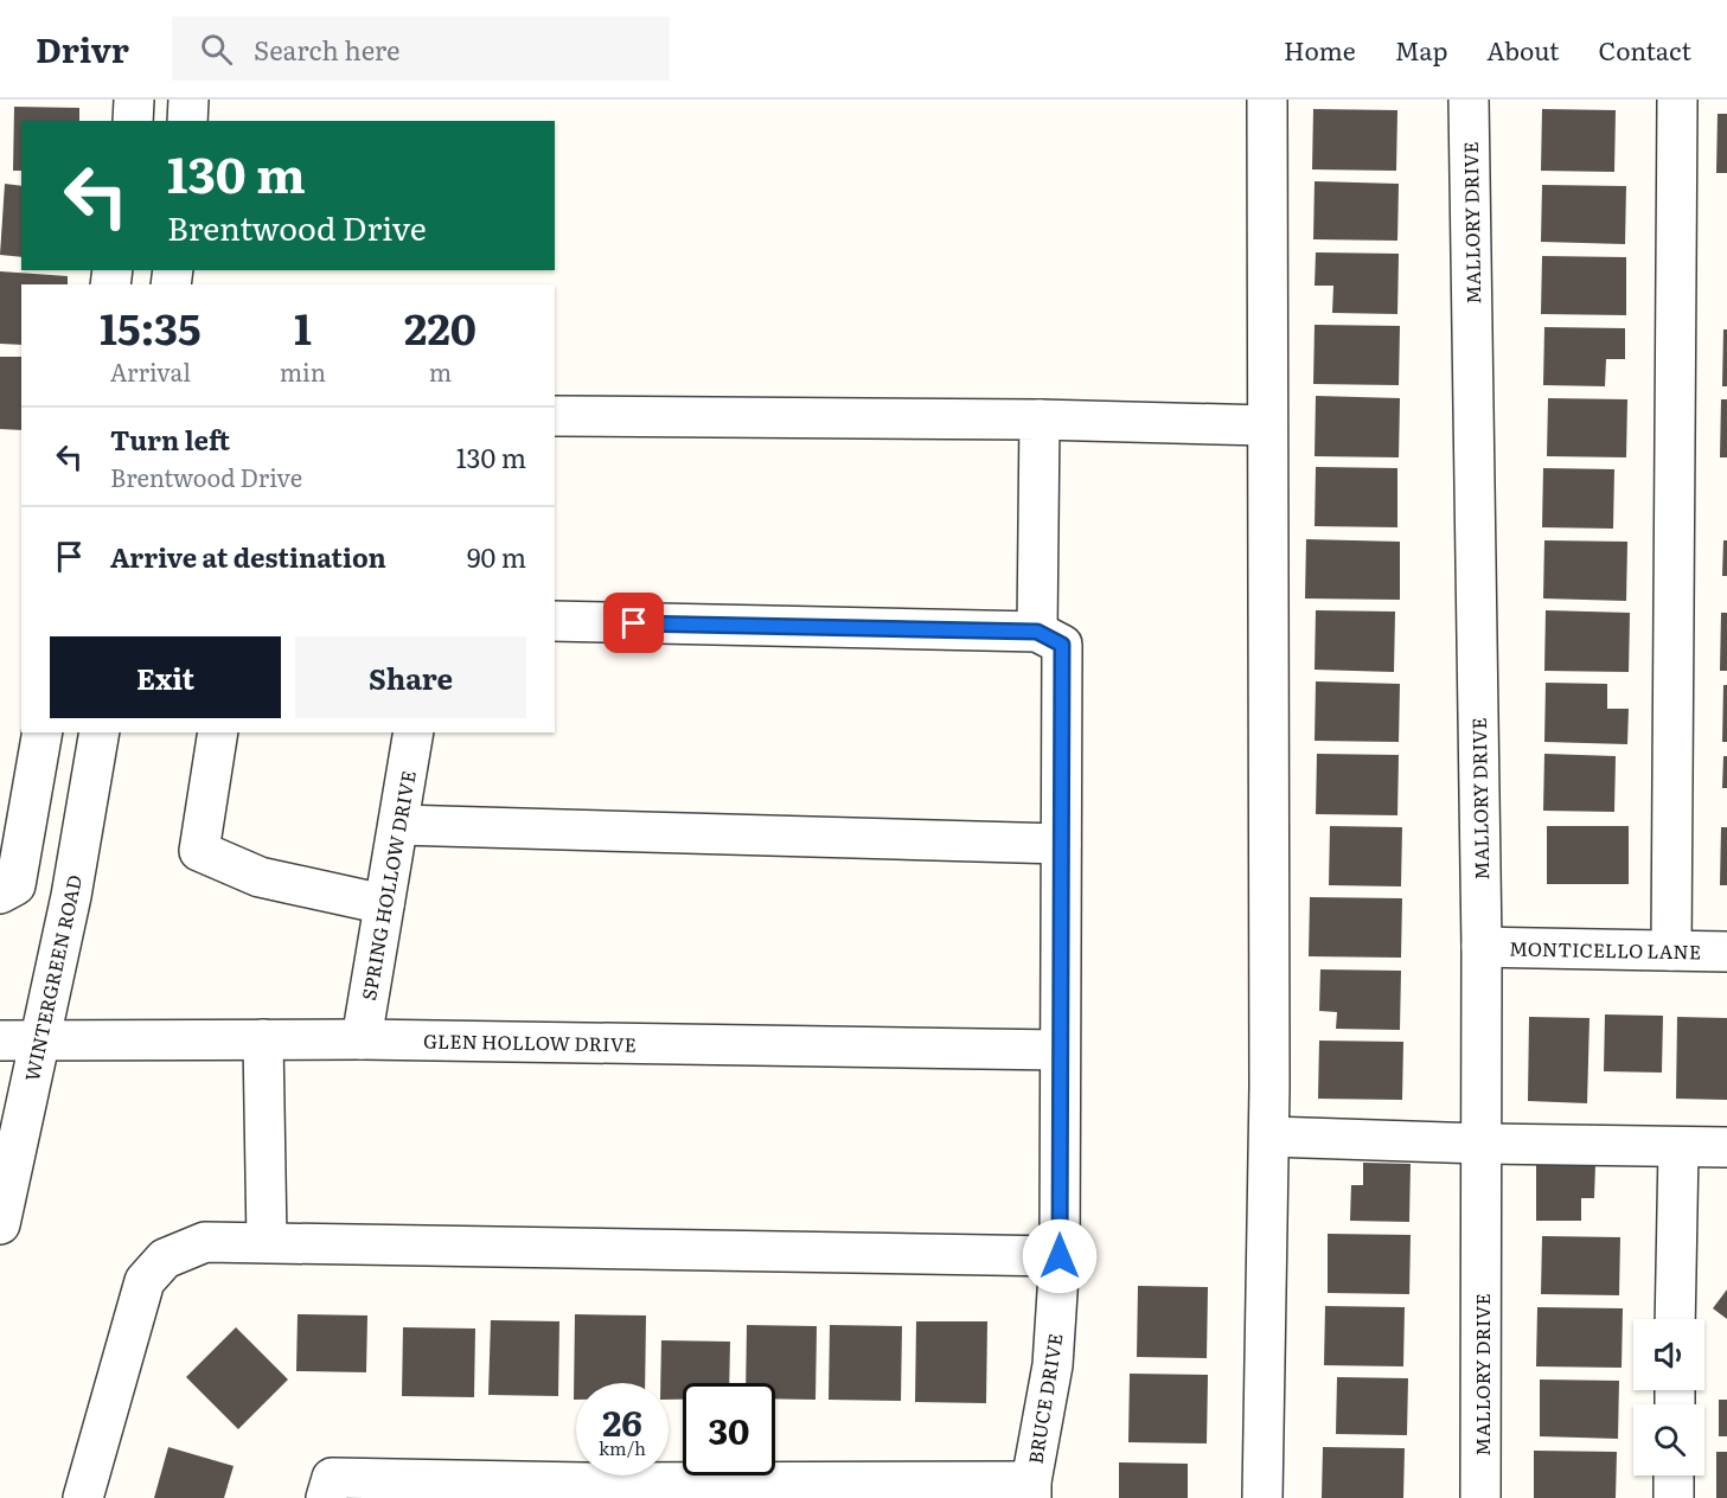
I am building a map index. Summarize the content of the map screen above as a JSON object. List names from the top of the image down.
{
  "streets": {
    "street": [
      "MALLORY DRIVE",
      "SPRING HOLLOW DRIVE",
      "MONTICELLO LANE",
      "WINTERGREEN ROAD",
      "GLEN HOLLOW DRIVE",
      "BRUCE DRIVE"
    ]
  },
  "crossings": [
    ["MALLORY DRIVE", "MONTICELLO LANE"],
    ["SPRING HOLLOW DRIVE", "GLEN HOLLOW DRIVE"],
    ["WINTERGREEN ROAD", "GLEN HOLLOW DRIVE"],
    ["GLEN HOLLOW DRIVE", "BRUCE DRIVE"]
  ],
  "page": {
    "header": "Drivr",
    "search": "Search here",
    "nav": [
      "Home",
      "Map",
      "About",
      "Contact"
    ],
    "turn": ["130 m", "Brentwood Drive"],
    "eta": [
      "15:35",
      "Arrival",
      "1",
      "min",
      "220",
      "m"
    ],
    "list": [
      {
        "name": "Turn left",
        "note": "Brentwood Drive",
        "value": "130 m"
      },
      {
        "name": "Arrive at destination",
        "value": "90 m"
      }
    ],
    "buttons": ["Exit", "Share"],
    "speed": "26 km/h",
    "limit": "30"
  }
}
